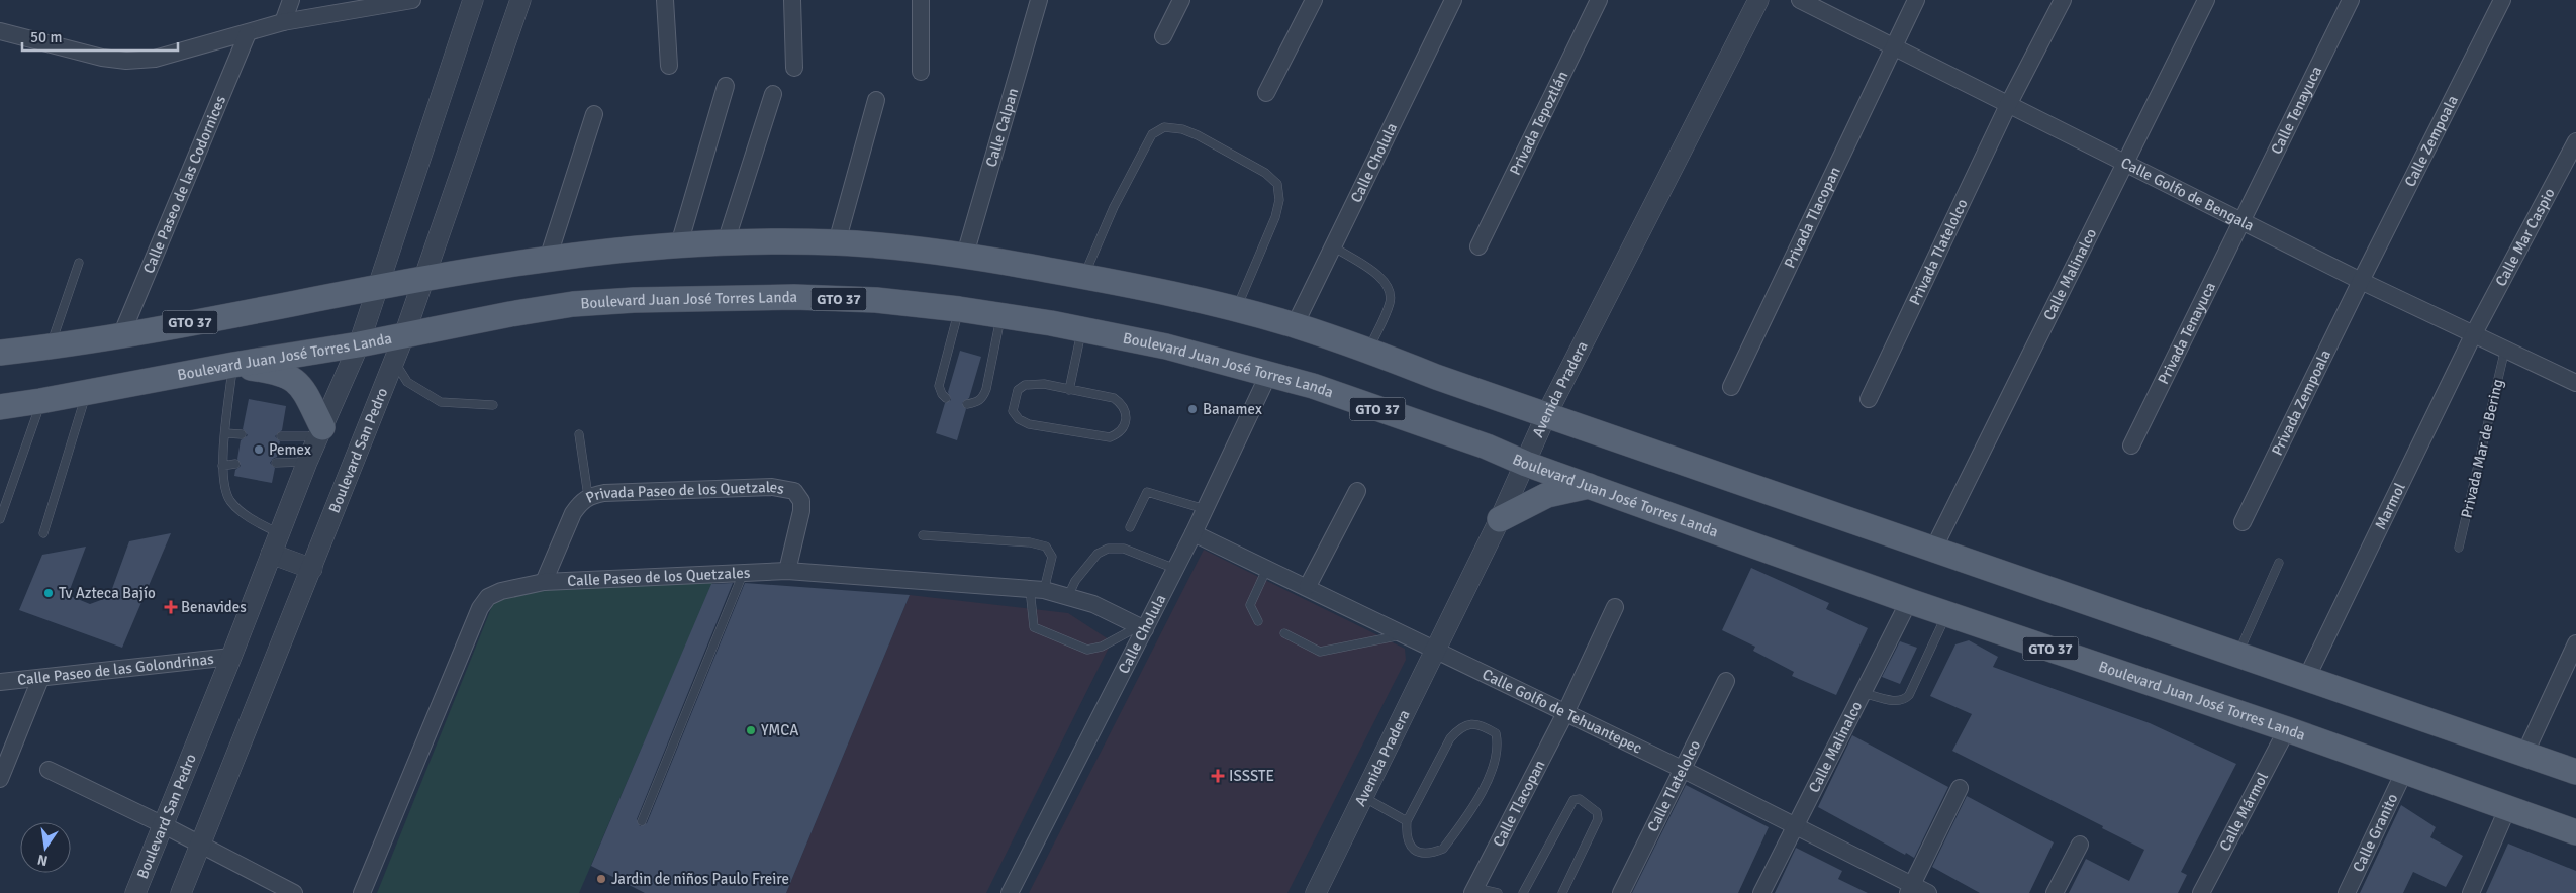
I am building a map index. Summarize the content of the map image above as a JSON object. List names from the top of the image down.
{
  "streets": {
    "main road": ["GTO 37", "Boulevard Juan José Torres Landa"],
    "street": [
      "Calle Tenayuca",
      "Privada Tepoztlán",
      "Calle Calpan",
      "Calle Zempoala",
      "Calle Cholula",
      "Calle Paseo de las Codornices",
      "Calle Golfo de Bengala",
      "Privada Tlacopan",
      "Calle Mar Caspio",
      "Privada Tlatelolco",
      "Calle Malinalco",
      "Privada Tenayuca",
      "Avenida Pradera",
      "Privada Zempoala",
      "Boulevard San Pedro",
      "Privada Paseo de los Quetzales",
      "Marmol",
      "Calle Paseo de los Quetzales",
      "Calle Paseo de las Golondrinas",
      "Calle Golfo de Tehuantepec",
      "Calle Tlatelolco",
      "Calle Tlacopan",
      "Calle Mármol",
      "Calle Granito"
    ],
    "lane": ["Privada Mar de Bering"]
  },
  "crossings": [
    ["Calle Tenayuca", "Calle Golfo de Bengala"],
    ["Calle Tenayuca", "Privada Tenayuca"],
    ["Calle Calpan", "GTO 37"],
    ["Calle Zempoala", "Calle Golfo de Bengala"],
    ["Calle Zempoala", "Privada Zempoala"],
    ["Calle Cholula", "GTO 37"],
    ["Calle Cholula", "Boulevard Juan José Torres Landa"],
    ["Calle Cholula", "Calle Paseo de los Quetzales"],
    ["Calle Cholula", "Calle Golfo de Tehuantepec"],
    ["Calle Paseo de las Codornices", "GTO 37"],
    ["Calle Golfo de Bengala", "Privada Tlacopan"],
    ["Calle Golfo de Bengala", "Calle Mar Caspio"],
    ["Calle Golfo de Bengala", "Privada Tlatelolco"],
    ["Calle Golfo de Bengala", "Calle Malinalco"],
    ["Calle Golfo de Bengala", "Privada Tenayuca"],
    ["Calle Golfo de Bengala", "Privada Zempoala"],
    ["Calle Golfo de Bengala", "Privada Mar de Bering"],
    ["Calle Golfo de Bengala", "Marmol"],
    ["Calle Mar Caspio", "Marmol"],
    ["Calle Malinalco", "GTO 37"],
    ["Calle Malinalco", "Boulevard Juan José Torres Landa"],
    ["Calle Malinalco", "Calle Golfo de Tehuantepec"],
    ["GTO 37", "Avenida Pradera"],
    ["GTO 37", "Boulevard San Pedro"],
    ["GTO 37", "Marmol"],
    ["Boulevard Juan José Torres Landa", "Avenida Pradera"],
    ["Boulevard Juan José Torres Landa", "Boulevard San Pedro"],
    ["Boulevard Juan José Torres Landa", "Calle Mármol"],
    ["Boulevard Juan José Torres Landa", "Calle Granito"],
    ["Avenida Pradera", "Calle Golfo de Tehuantepec"],
    ["Boulevard San Pedro", "Calle Paseo de las Golondrinas"],
    ["Privada Paseo de los Quetzales", "Calle Paseo de los Quetzales"],
    ["Calle Golfo de Tehuantepec", "Calle Tlatelolco"],
    ["Calle Golfo de Tehuantepec", "Calle Tlacopan"]
  ],
  "places": {
    "other": [
      "Banamex",
      "Pemex",
      "Tv Azteca Bajío",
      "YMCA",
      "Jardin de niños Paulo Freire"
    ],
    "health": ["Benavides", "ISSSTE"]
  },
  "scale_bar": "50 m",
  "north": "bottom"
}
